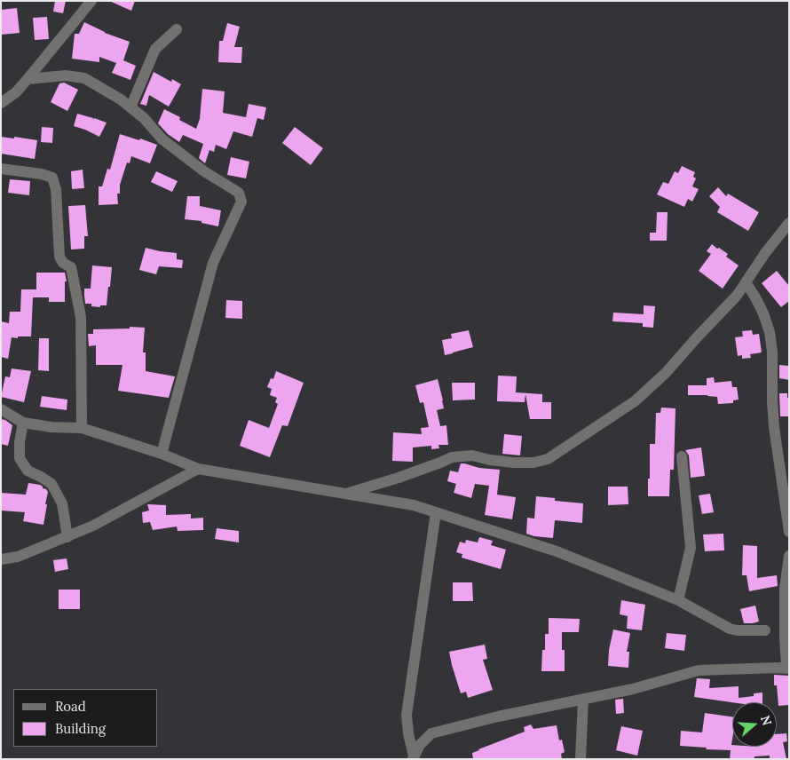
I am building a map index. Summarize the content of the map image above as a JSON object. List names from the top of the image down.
{
  "legend": ["Road", "Building"],
  "north": "right"
}
